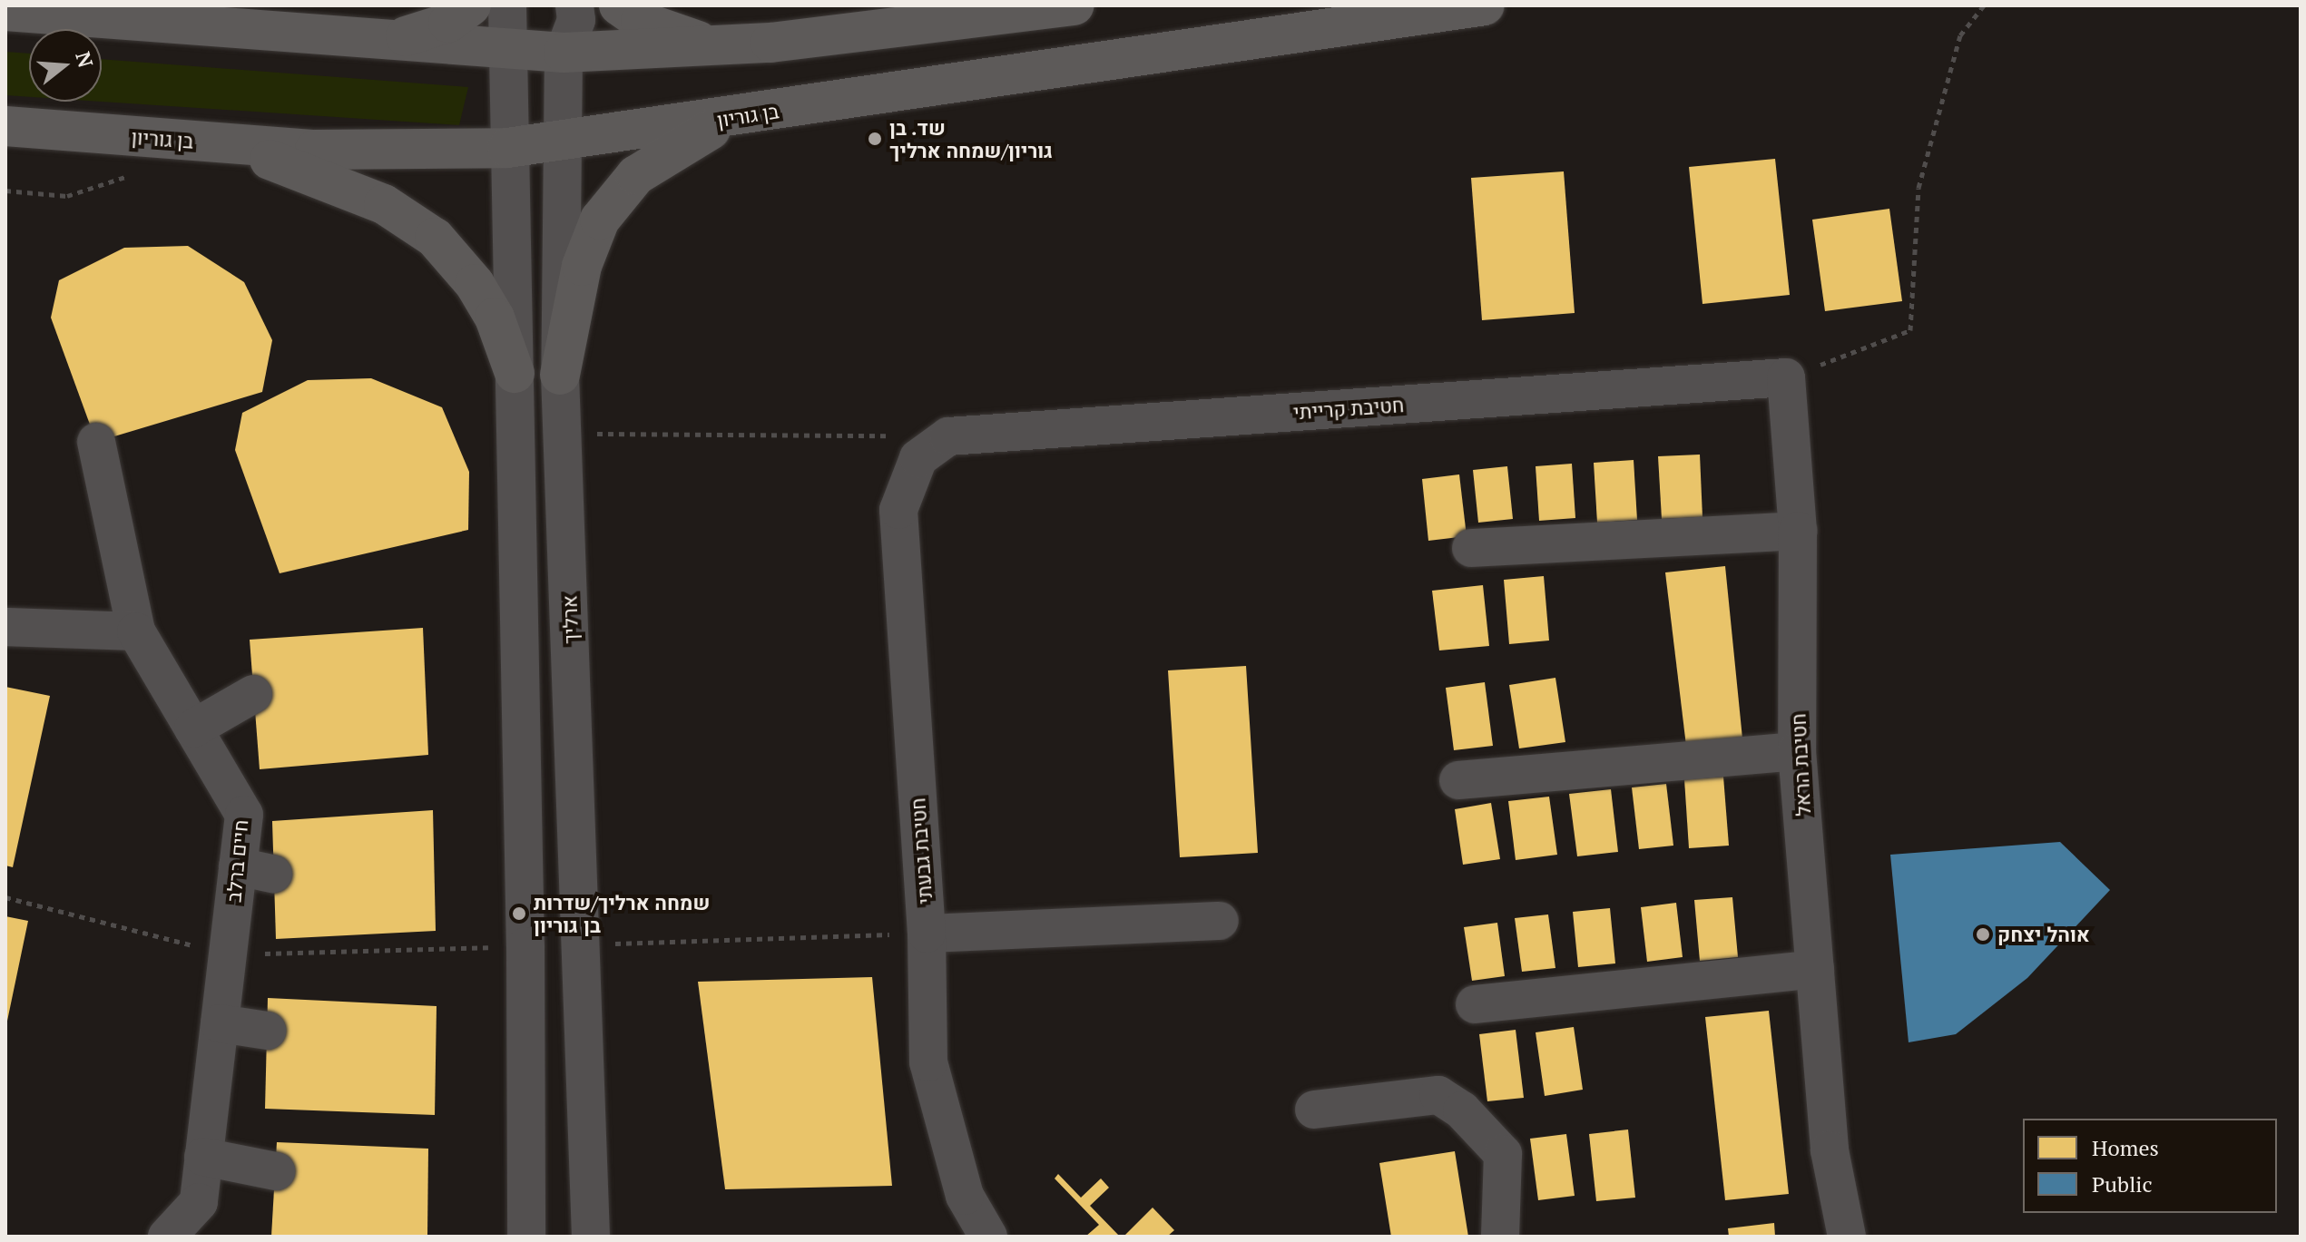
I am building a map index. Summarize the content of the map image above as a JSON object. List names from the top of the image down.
{
  "streets": {
    "main road": ["בן גוריון"],
    "street": [
      "חטיבת קרייתי",
      "ארליך",
      "חטיבת הראל",
      "חטיבת גבעתי",
      "חיים ברלב"
    ]
  },
  "crossings": [
    ["בן גוריון", "ארליך"],
    ["חטיבת קרייתי", "חטיבת הראל"],
    ["חטיבת קרייתי", "חטיבת גבעתי"]
  ],
  "places": ["שד. בן גוריון/שמחה ארליך", "שמחה ארליך/שדרות בן גוריון", "אוהל יצחק"],
  "legend": ["Homes", "Public"],
  "north": "right"
}
